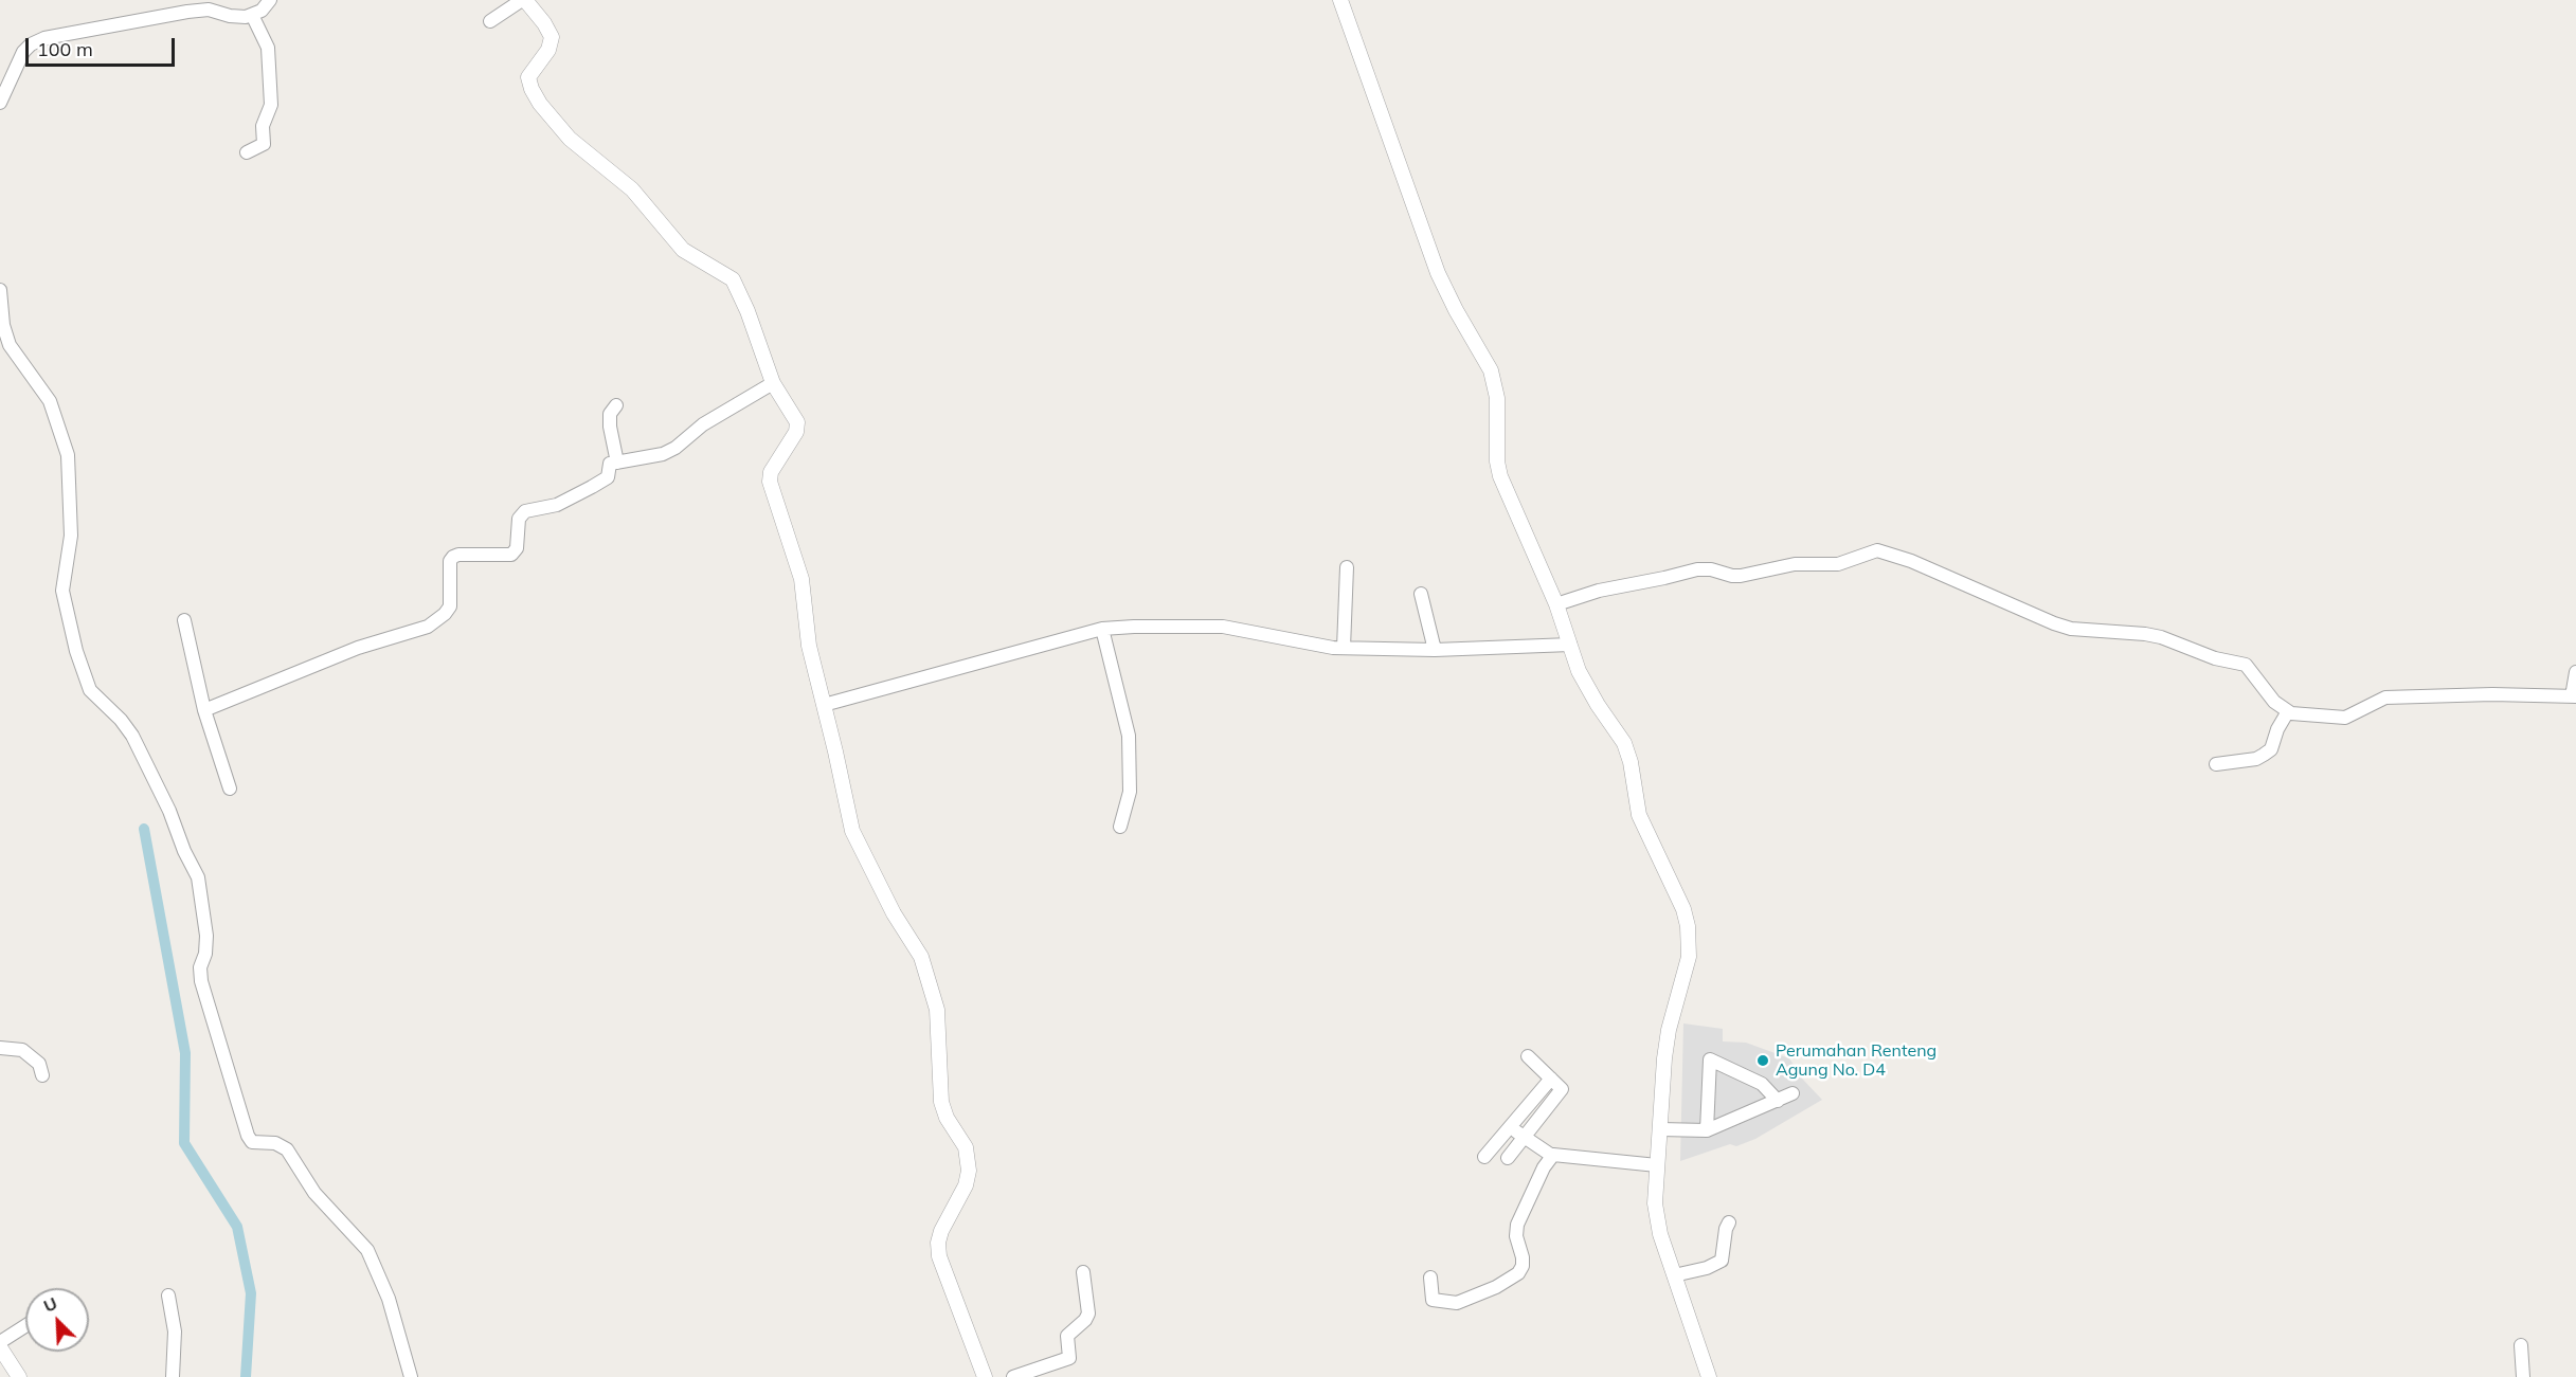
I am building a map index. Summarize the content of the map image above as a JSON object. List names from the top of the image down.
{
  "places": ["Perumahan Renteng Agung No. D4"],
  "scale_bar": "100 m",
  "north": "top left"
}
